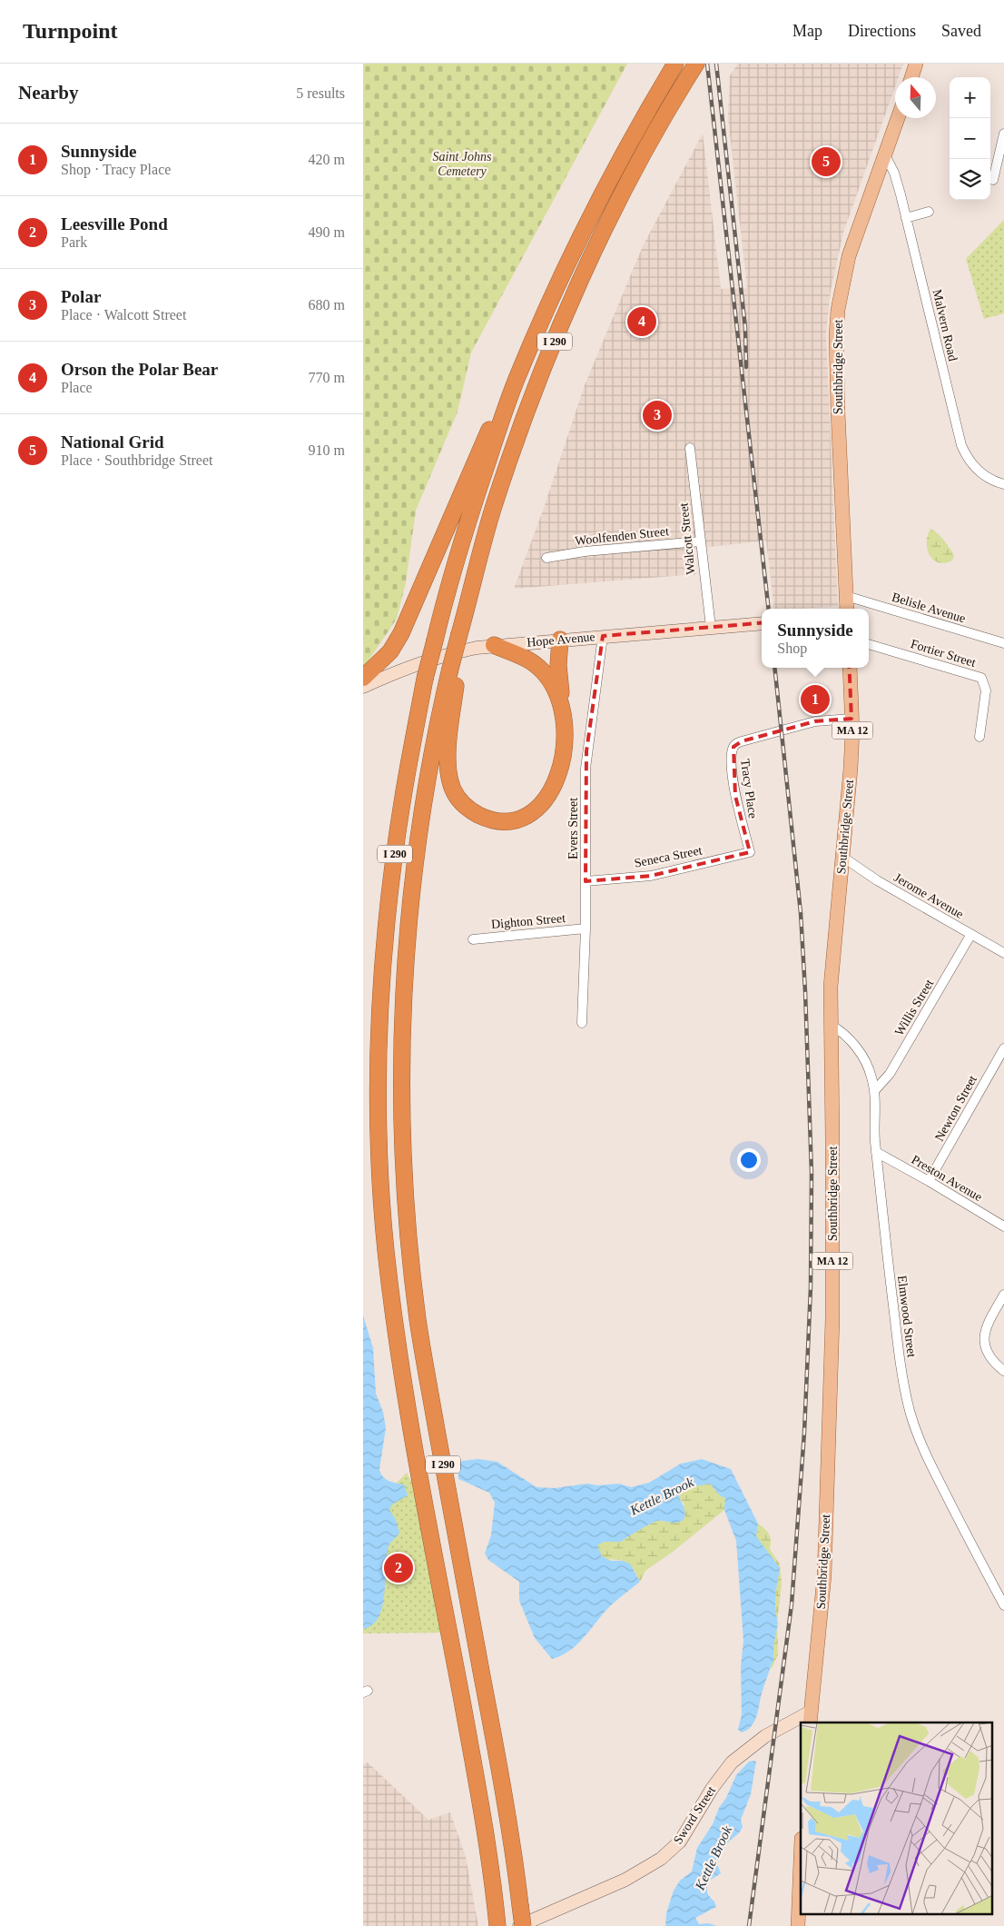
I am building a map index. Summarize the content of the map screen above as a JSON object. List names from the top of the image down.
{
  "streets": {
    "highway": ["I 290"],
    "main road": [
      "Southbridge Street",
      "Hope Avenue",
      "MA 12",
      "Sword Street"
    ],
    "street": [
      "Malvern Road",
      "Woolfenden Street",
      "Walcott Street",
      "Belisle Avenue",
      "Fortier Street",
      "Tracy Place",
      "Evers Street",
      "Seneca Street",
      "Jerome Avenue",
      "Dighton Street",
      "Willis Street",
      "Newton Street",
      "Preston Avenue",
      "Elmwood Street"
    ]
  },
  "crossings": [
    ["Malvern Road", "Southbridge Street"],
    ["I 290", "Sword Street"],
    ["Southbridge Street", "Belisle Avenue"],
    ["Southbridge Street", "Tracy Place"],
    ["Southbridge Street", "Jerome Avenue"],
    ["Southbridge Street", "Elmwood Street"],
    ["Southbridge Street", "Sword Street"],
    ["Woolfenden Street", "Walcott Street"],
    ["Walcott Street", "Hope Avenue"],
    ["Hope Avenue", "Evers Street"],
    ["Tracy Place", "Seneca Street"],
    ["Evers Street", "Seneca Street"],
    ["Evers Street", "Dighton Street"],
    ["Jerome Avenue", "Willis Street"],
    ["Willis Street", "Elmwood Street"],
    ["Newton Street", "Preston Avenue"],
    ["Preston Avenue", "Elmwood Street"]
  ],
  "water": ["Kettle Brook"],
  "parks": ["Saint Johns Cemetery"],
  "north": "top",
  "page": {
    "header": "Turnpoint",
    "nav": ["Map", "Directions", "Saved"],
    "heading": ["Nearby", "5 results"],
    "map_buttons": ["+", "−"],
    "list": [
      {
        "mark": "1",
        "name": "Sunnyside",
        "note": "Shop · Tracy Place",
        "value": "420 m"
      },
      {
        "mark": "2",
        "name": "Leesville Pond",
        "note": "Park",
        "value": "490 m"
      },
      {
        "mark": "3",
        "name": "Polar",
        "note": "Place · Walcott Street",
        "value": "680 m"
      },
      {
        "mark": "4",
        "name": "Orson the Polar Bear",
        "note": "Place",
        "value": "770 m"
      },
      {
        "mark": "5",
        "name": "National Grid",
        "note": "Place · Southbridge Street",
        "value": "910 m"
      }
    ],
    "pins": [
      "5",
      "4",
      "3",
      "1",
      "2"
    ],
    "popup": ["Sunnyside", "Shop"]
  }
}
